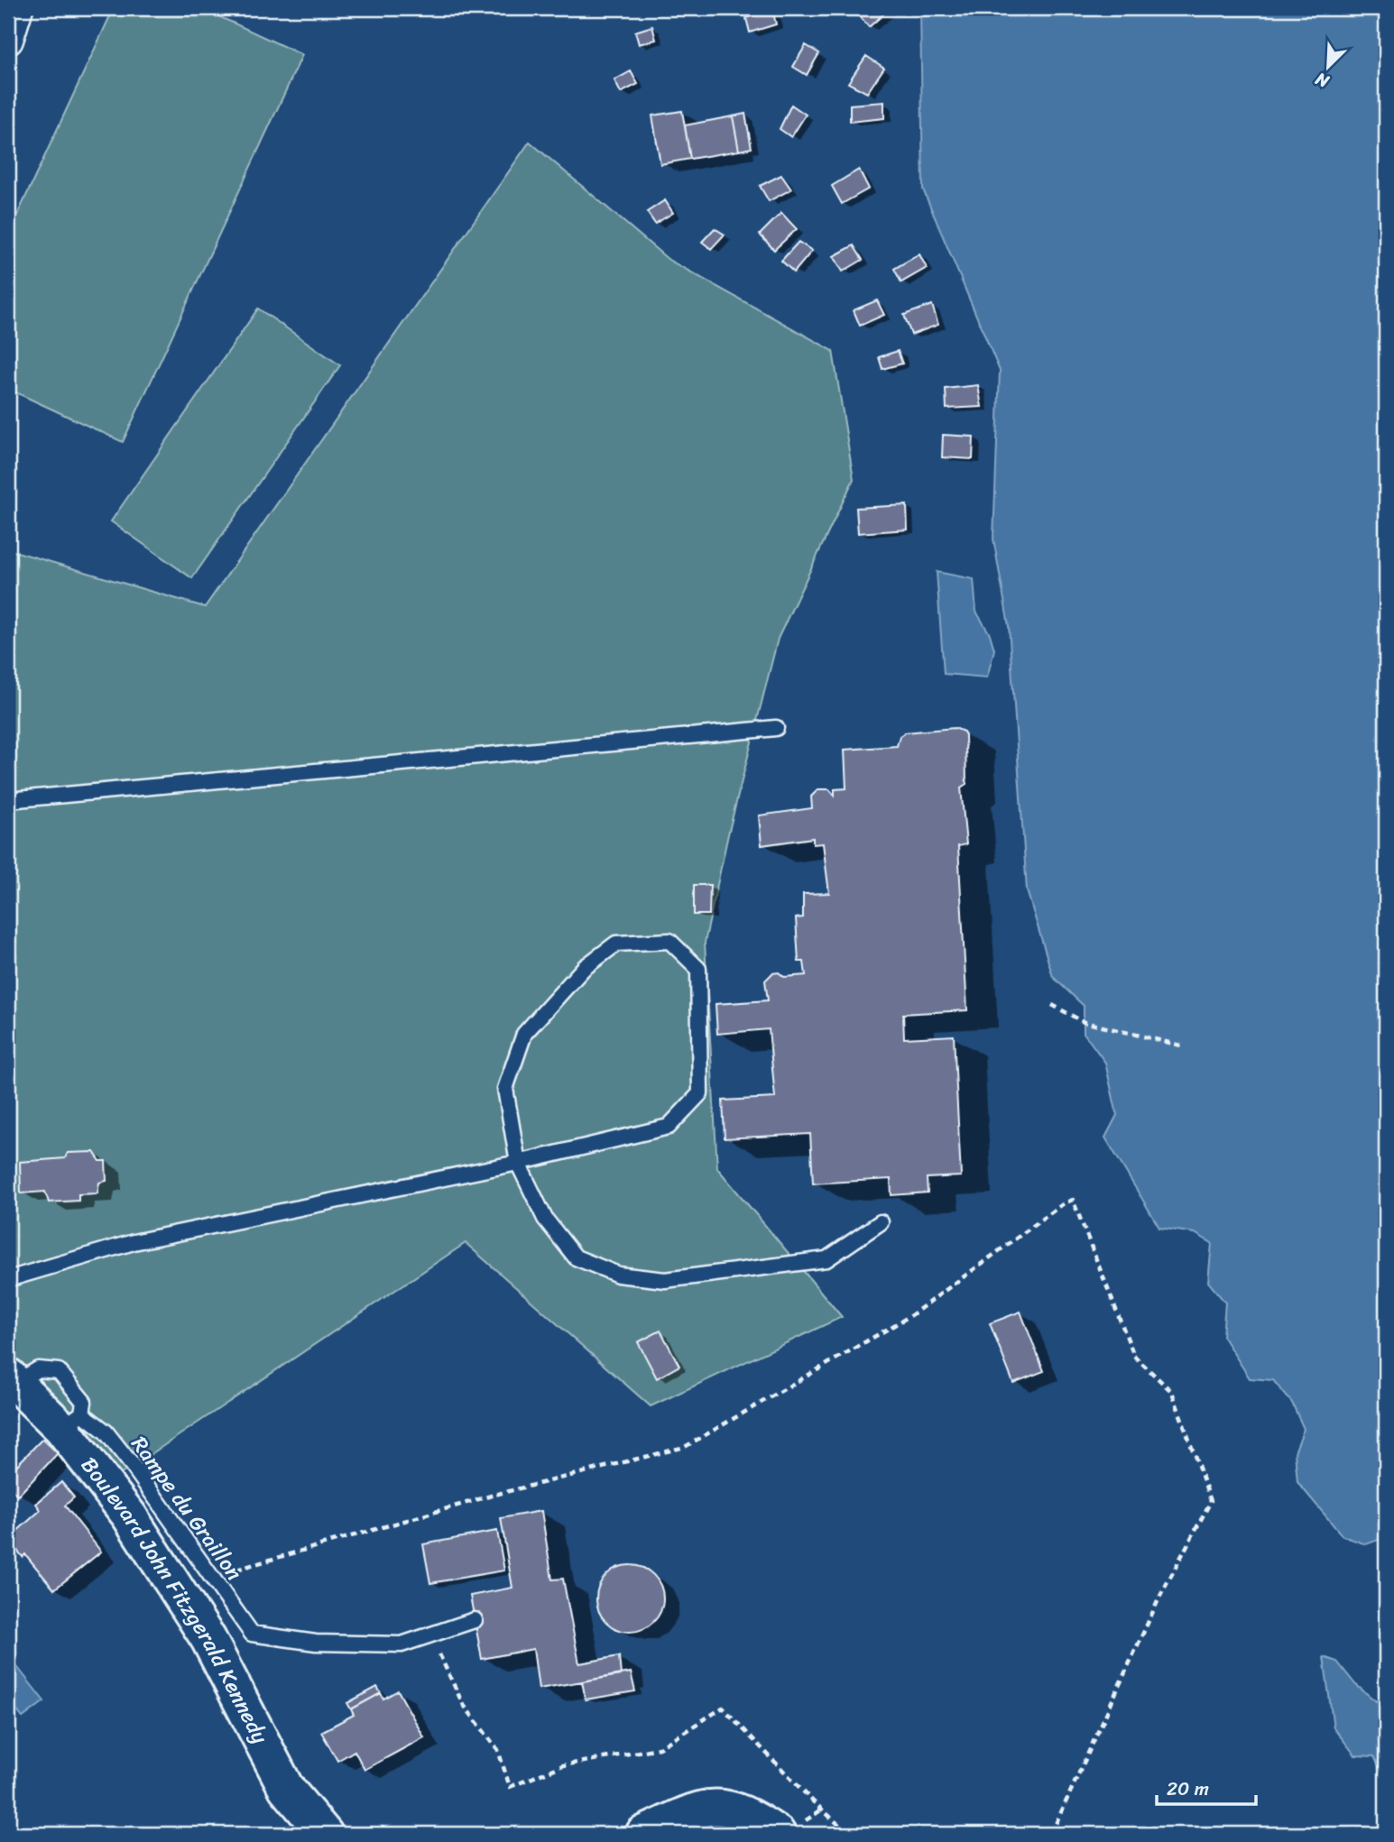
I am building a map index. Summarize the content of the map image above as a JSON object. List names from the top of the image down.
{
  "streets": {
    "street": ["Boulevard John Fitzgerald Kennedy"],
    "lane": ["Rampe du Graillon"]
  },
  "crossings": [
    ["Rampe du Graillon", "Boulevard John Fitzgerald Kennedy"]
  ],
  "scale_bar": "20 m",
  "north": "bottom left"
}
